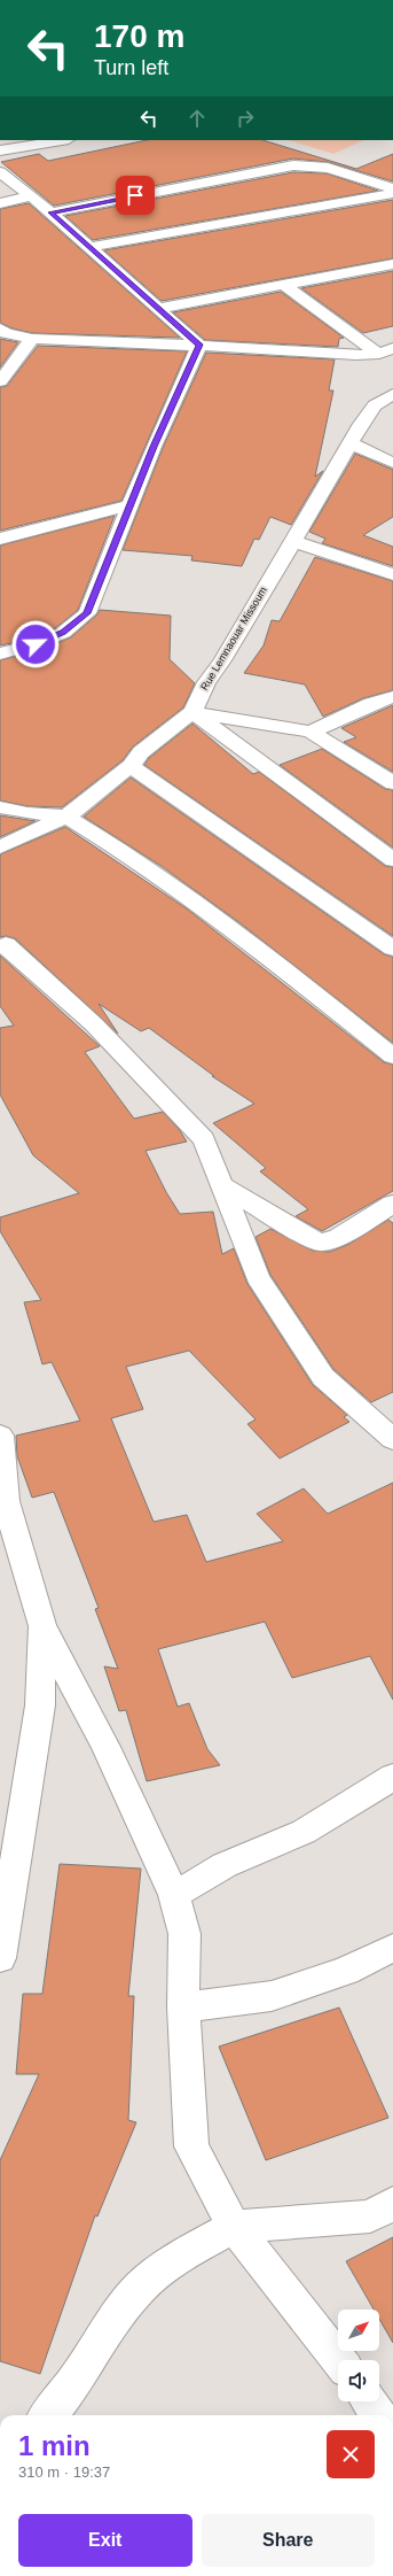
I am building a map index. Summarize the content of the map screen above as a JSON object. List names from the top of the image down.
{
  "streets": {
    "street": ["Rue Lemnaouar Missoum"]
  },
  "north": "top right",
  "page": {
    "turn": ["170 m", "Turn left"],
    "heading": ["1 min", "310 m · 19:37"],
    "buttons": ["Exit", "Share"]
  }
}
